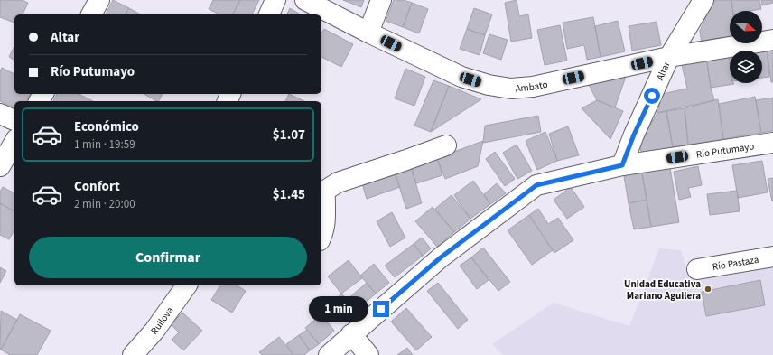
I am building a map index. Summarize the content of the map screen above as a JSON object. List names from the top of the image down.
{
  "streets": {
    "street": [
      "Altar",
      "Ambato",
      "Río Putumayo",
      "Río Pastaza",
      "Ruilova"
    ]
  },
  "crossings": [
    ["Altar", "Ambato"],
    ["Altar", "Río Putumayo"]
  ],
  "places": ["Unidad Educativa Mariano Aguilera"],
  "north": "right",
  "page": {
    "banner": ["Altar", "Río Putumayo"],
    "list": [
      {
        "name": "Económico",
        "note": "1 min · 19:59",
        "value": "$1.07"
      },
      {
        "name": "Confort",
        "note": "2 min · 20:00",
        "value": "$1.45"
      }
    ],
    "buttons": "Confirmar",
    "bubble": "1 min"
  }
}
